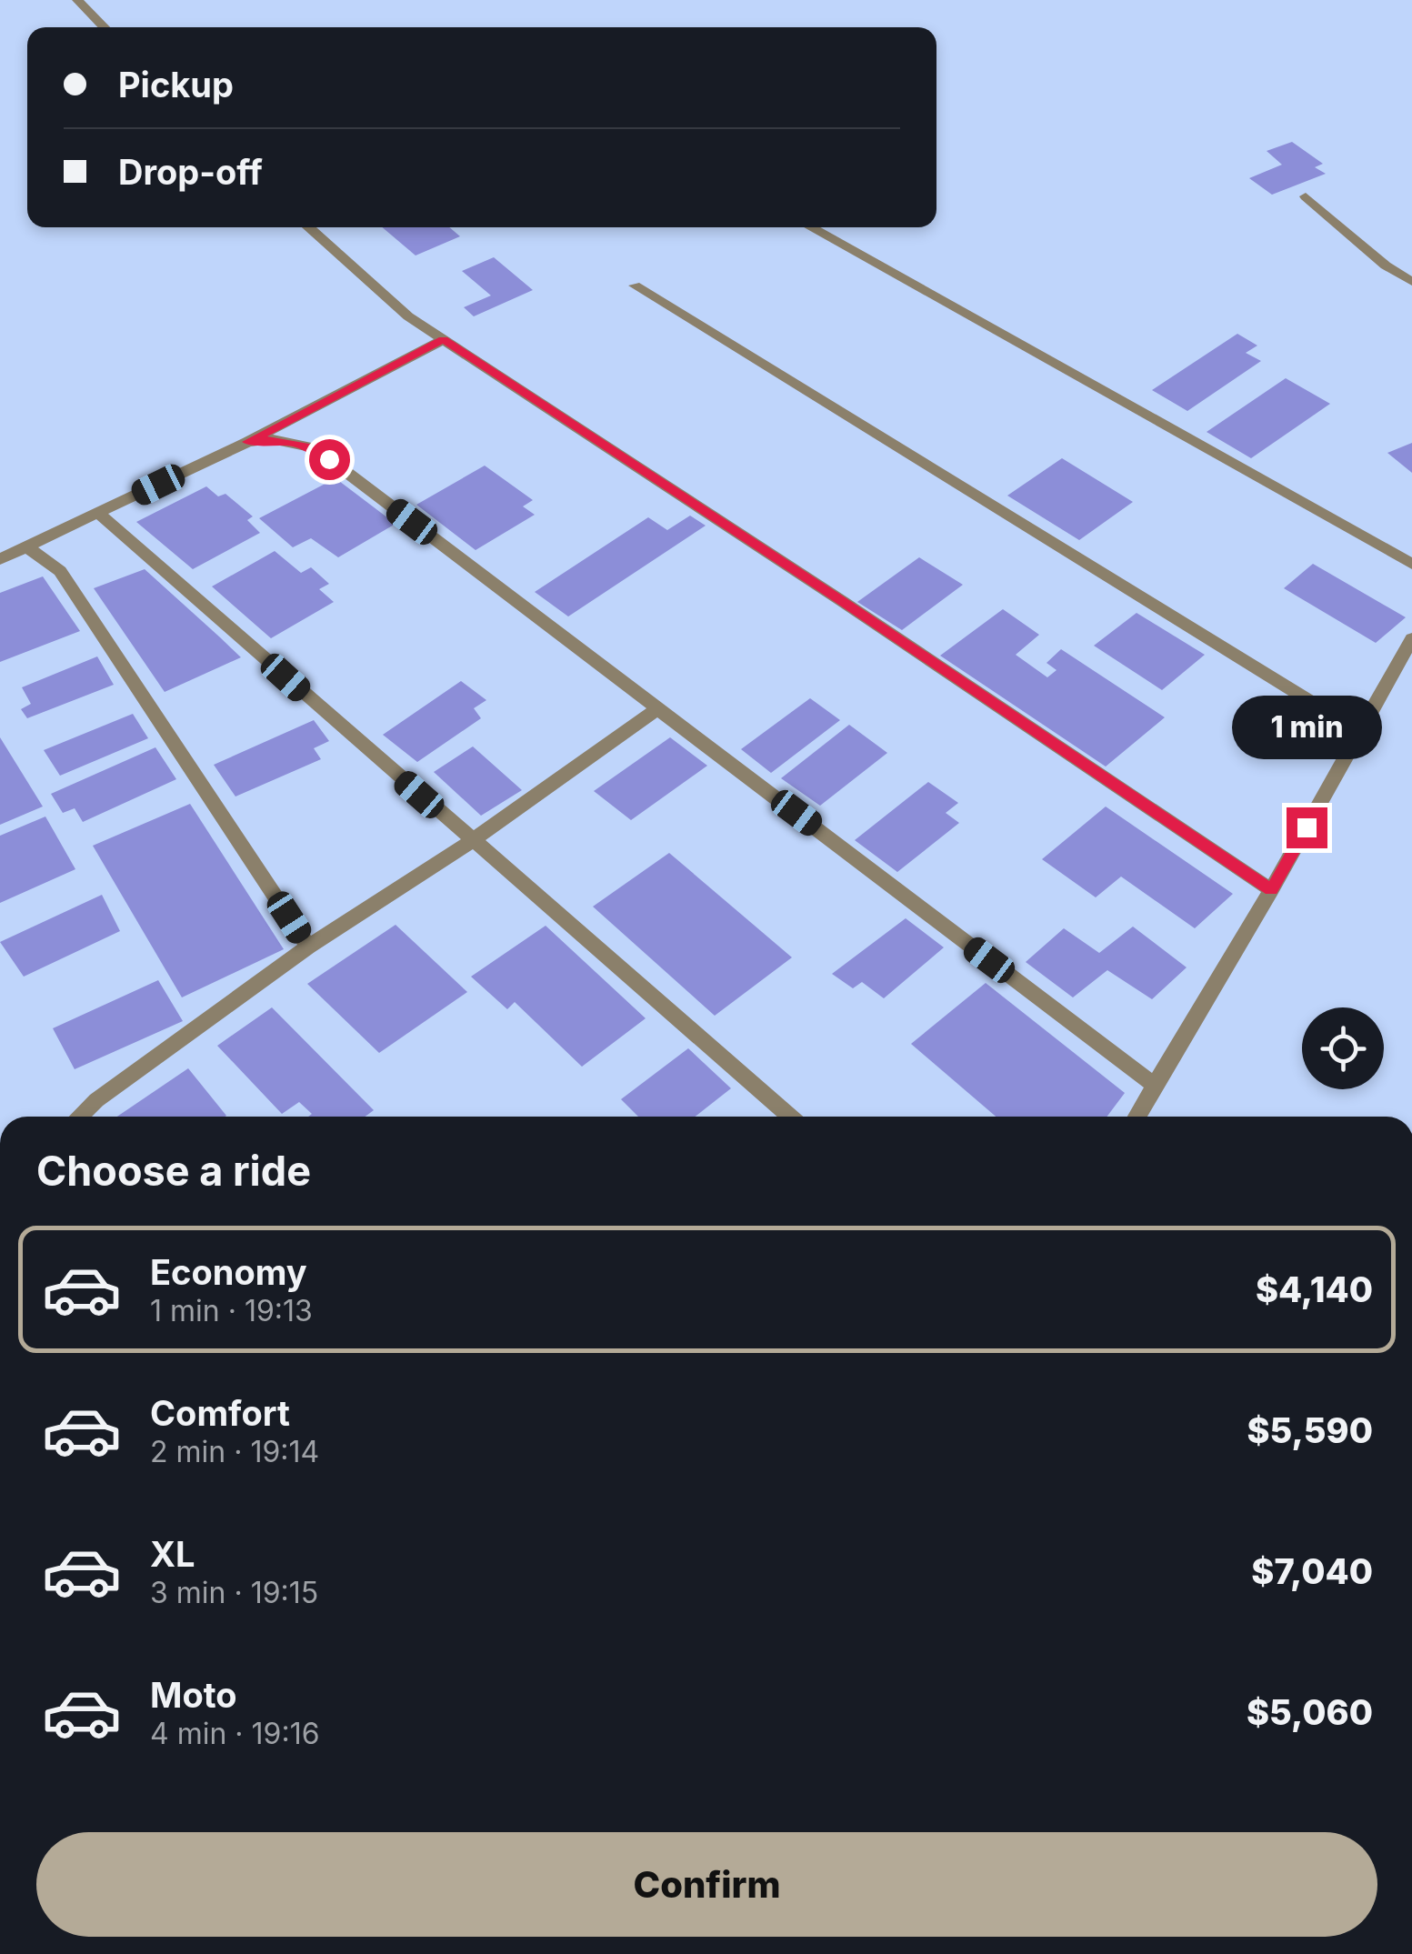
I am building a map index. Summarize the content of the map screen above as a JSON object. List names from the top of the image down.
{
  "page": {
    "banner": ["Pickup", "Drop-off"],
    "bubble": "1 min",
    "heading": "Choose a ride",
    "list": [
      {
        "name": "Economy",
        "note": "1 min · 19:13",
        "value": "$4,140"
      },
      {
        "name": "Comfort",
        "note": "2 min · 19:14",
        "value": "$5,590"
      },
      {
        "name": "XL",
        "note": "3 min · 19:15",
        "value": "$7,040"
      },
      {
        "name": "Moto",
        "note": "4 min · 19:16",
        "value": "$5,060"
      }
    ],
    "buttons": "Confirm"
  }
}
